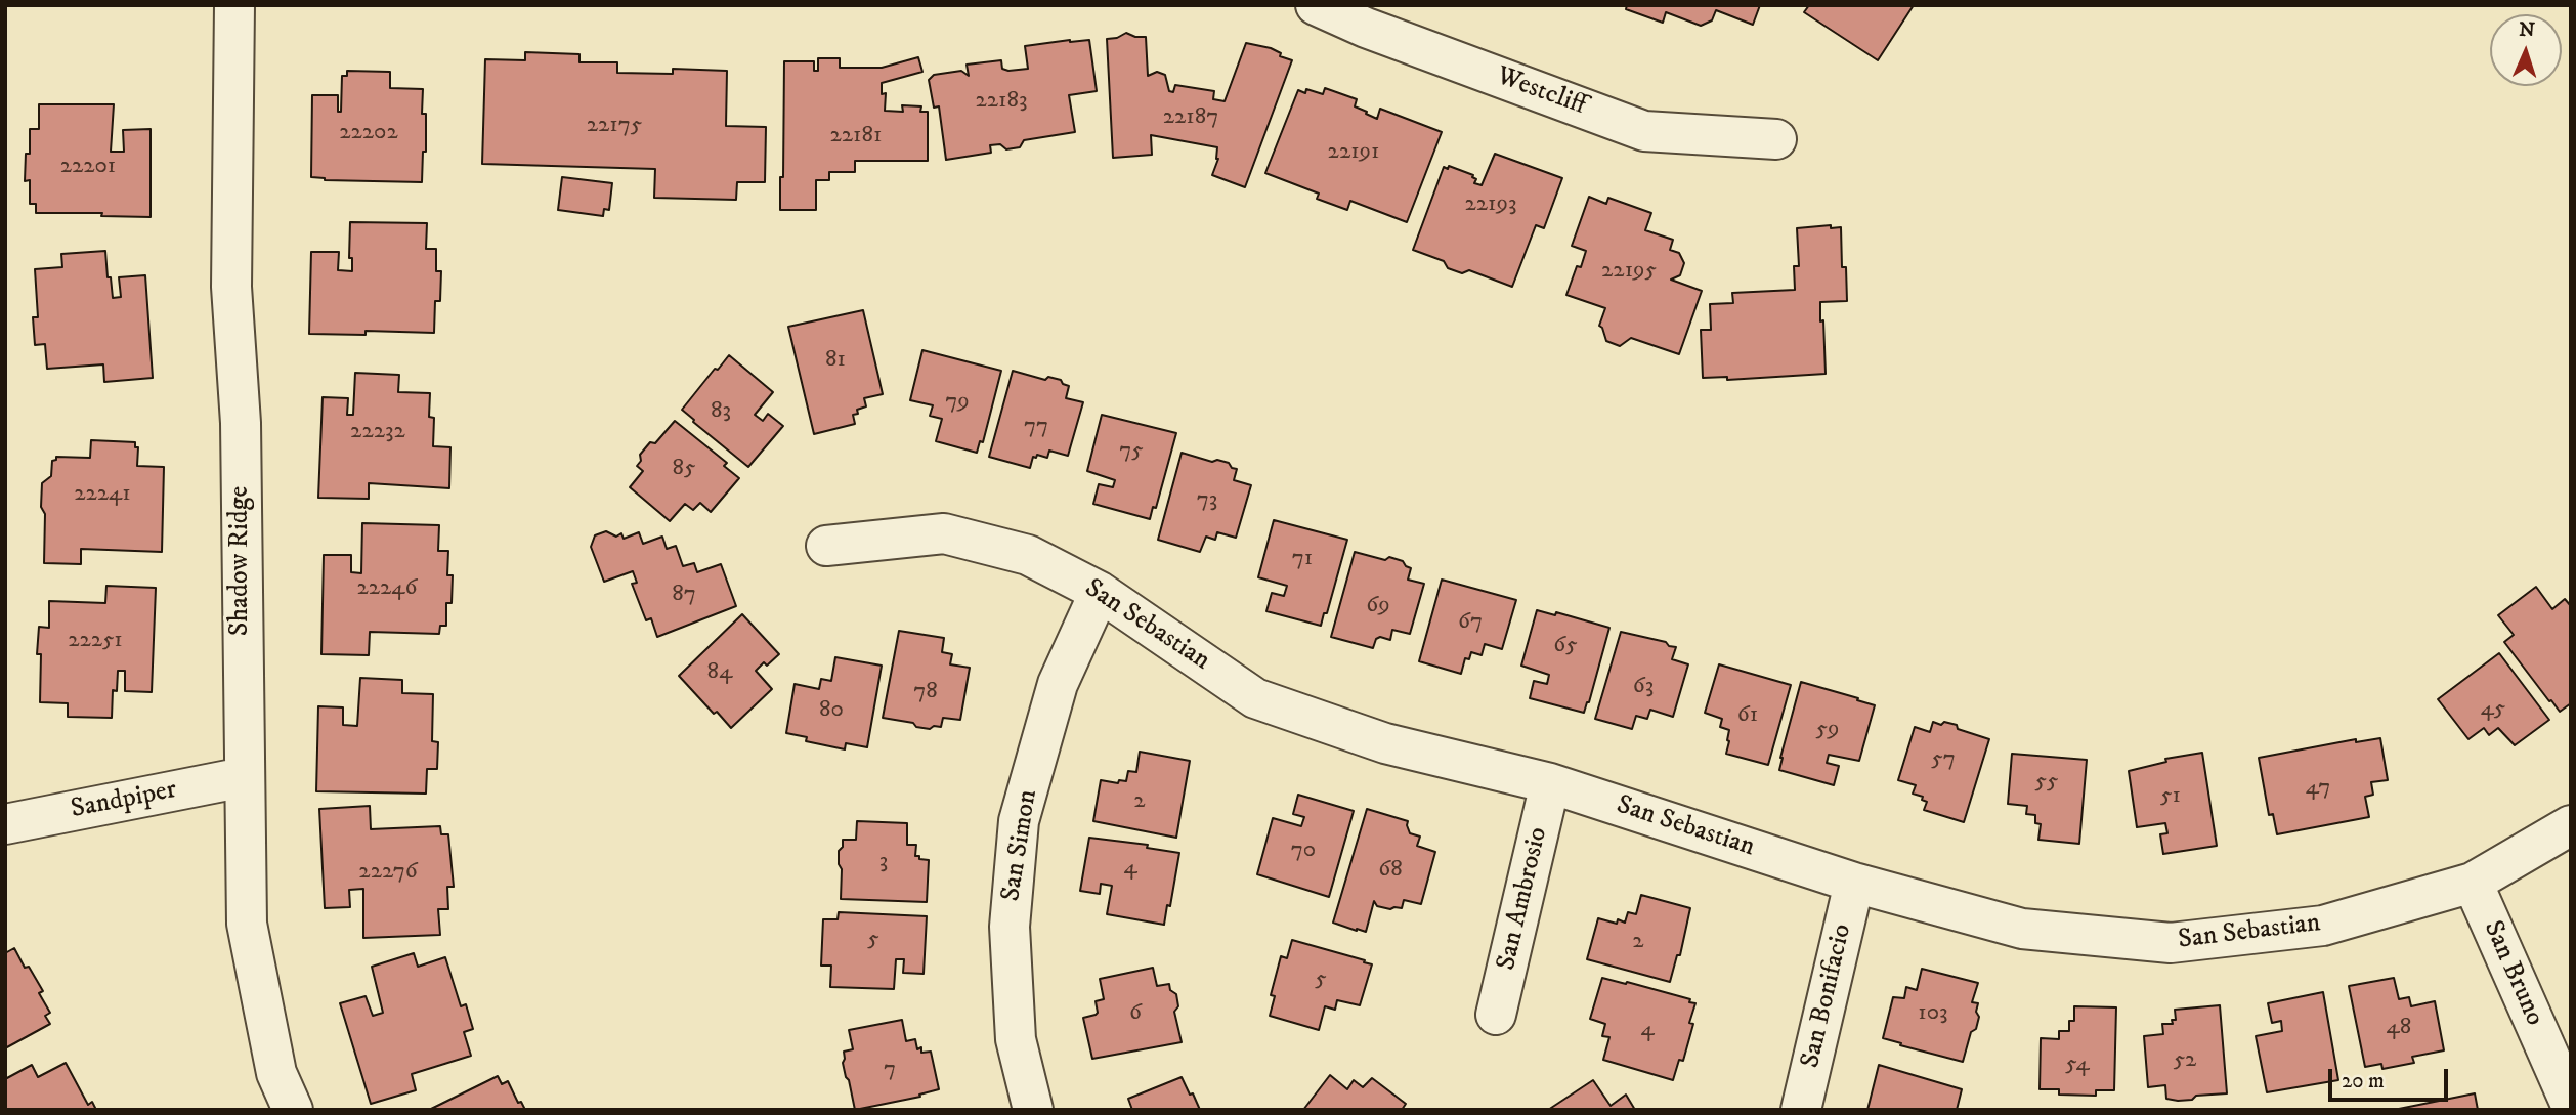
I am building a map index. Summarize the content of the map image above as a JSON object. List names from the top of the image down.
{
  "streets": {
    "street": [
      "Westcliff",
      "Shadow Ridge",
      "San Sebastian",
      "Sandpiper",
      "San Simon",
      "San Ambrosio",
      "San Bruno",
      "San Bonifacio"
    ]
  },
  "crossings": [
    ["Shadow Ridge", "Sandpiper"],
    ["San Sebastian", "San Simon"],
    ["San Sebastian", "San Ambrosio"],
    ["San Sebastian", "San Bruno"],
    ["San Sebastian", "San Bonifacio"]
  ],
  "house_numbers": [
    "22183",
    "22187",
    "22175",
    "22202",
    "22181",
    "22191",
    "22201",
    "22193",
    "22195",
    "81",
    "79",
    "83",
    "77",
    "22232",
    "75",
    "85",
    "22241",
    "73",
    "71",
    "22246",
    "87",
    "69",
    "67",
    "22251",
    "65",
    "84",
    "63",
    "78",
    "45",
    "80",
    "61",
    "59",
    "57",
    "55",
    "47",
    "51",
    "2",
    "70",
    "3",
    "4",
    "68",
    "22276",
    "5",
    "2",
    "5",
    "6",
    "103",
    "48",
    "4",
    "52",
    "54",
    "7"
  ],
  "scale_bar": "20 m",
  "north": "top"
}
